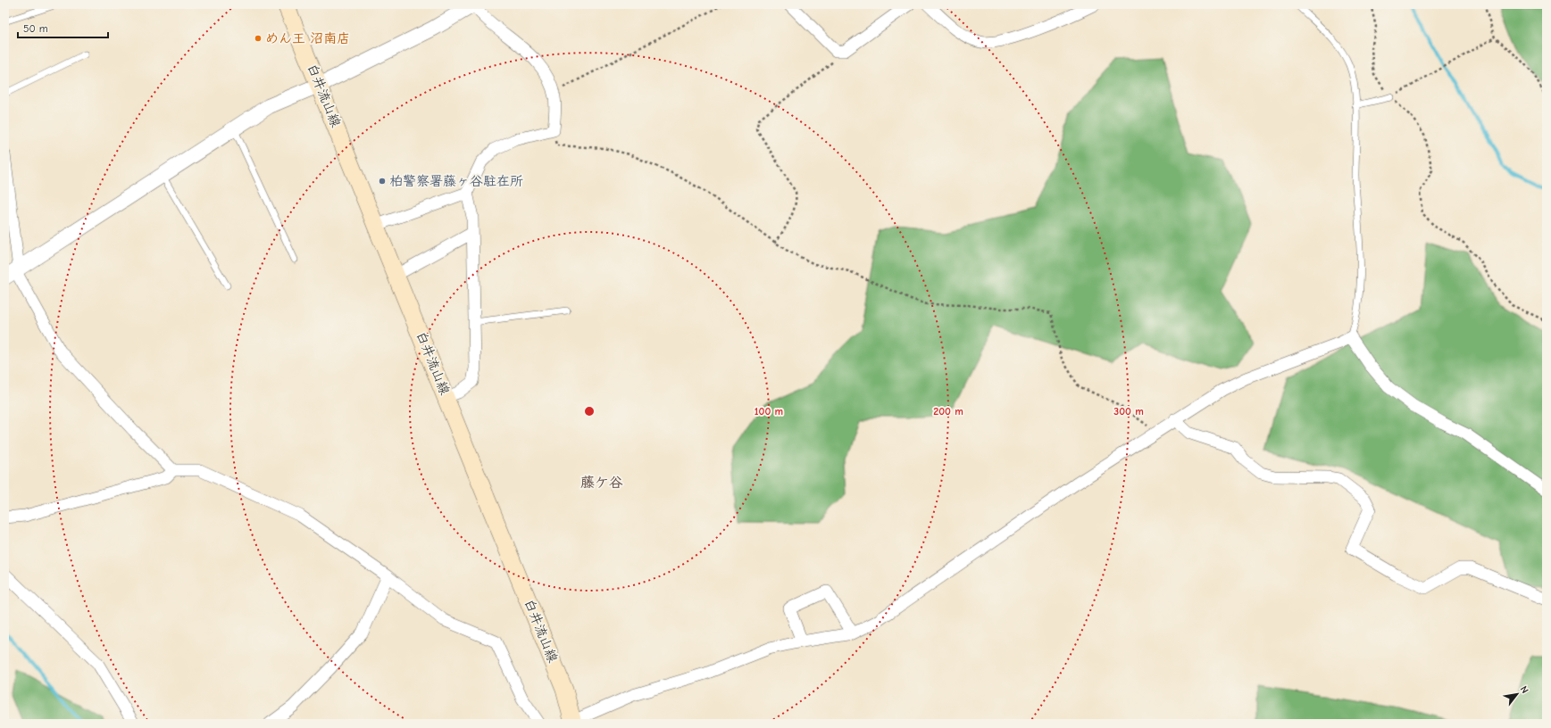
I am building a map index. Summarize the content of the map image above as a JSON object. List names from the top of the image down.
{
  "streets": {
    "main road": ["白井流山線"]
  },
  "districts": ["藤ケ谷"],
  "places": ["めん王 沼南店", "柏警察署藤ヶ谷駐在所"],
  "scale_bar": "50 m",
  "north": "top right",
  "rings": ["100 m", "200 m", "300 m"]
}
